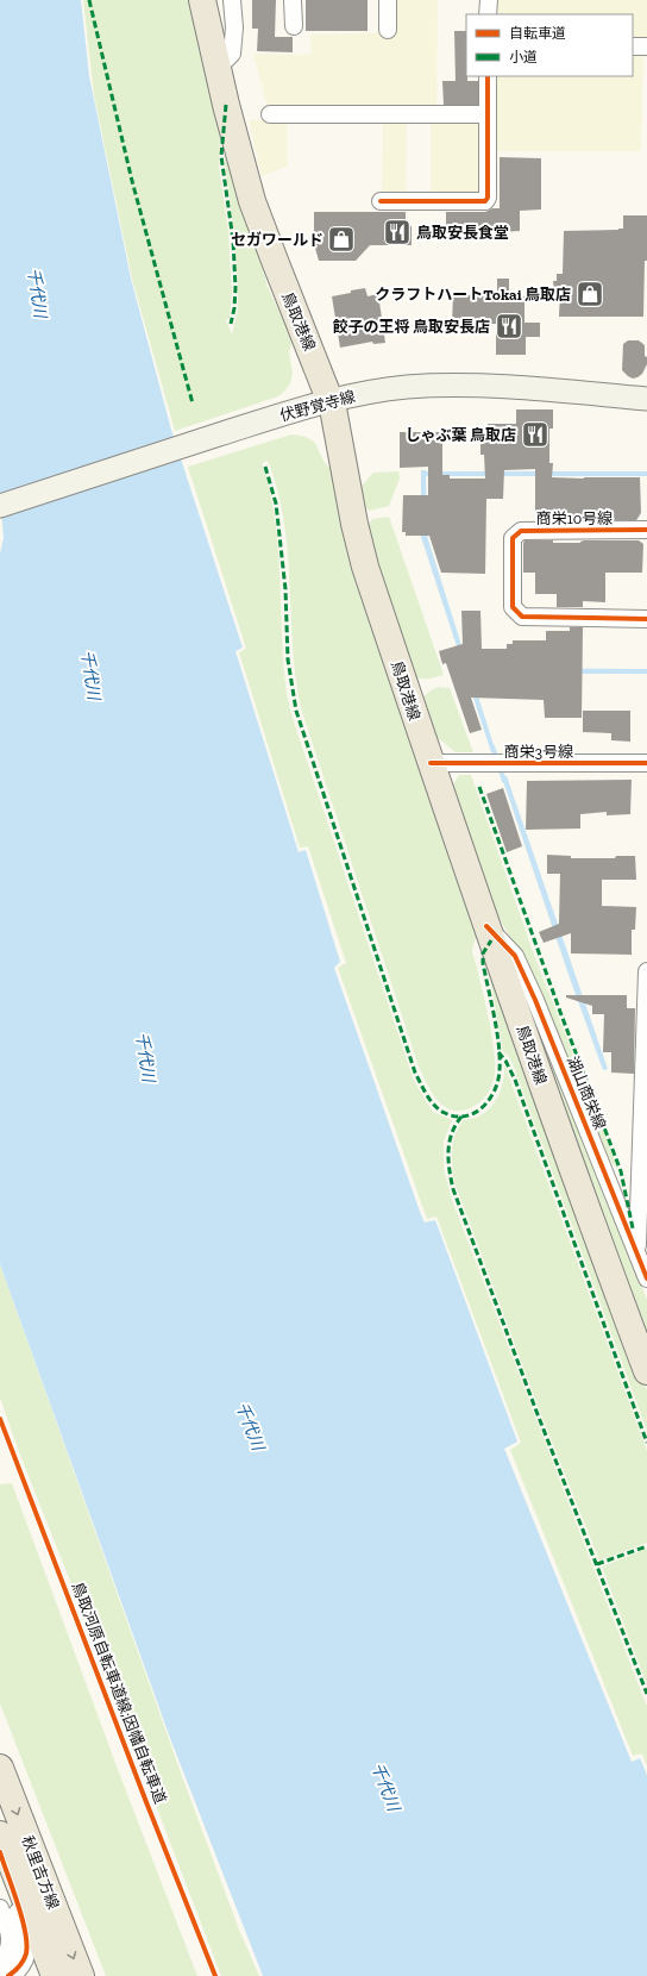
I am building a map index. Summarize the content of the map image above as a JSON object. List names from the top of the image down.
{
  "streets": {
    "main road": ["鳥取港線", "伏野覚寺線", "秋里吉方線"],
    "street": ["商栄10号線", "商栄3号線", "湖山商栄線"],
    "cycle path": ["鳥取河原自転車道線;因幡自転車道"]
  },
  "crossings": [
    ["鳥取港線", "伏野覚寺線"],
    ["鳥取港線", "商栄3号線"],
    ["鳥取港線", "湖山商栄線"]
  ],
  "water": ["千代川"],
  "places": {
    "restaurant": ["鳥取安長食堂", "餃子の王将 鳥取安長店", "しゃぶ葉 鳥取店"],
    "shop": ["セガワールド", "クラフトハートTokai 鳥取店"]
  },
  "legend": ["自転車道", "小道"]
}
